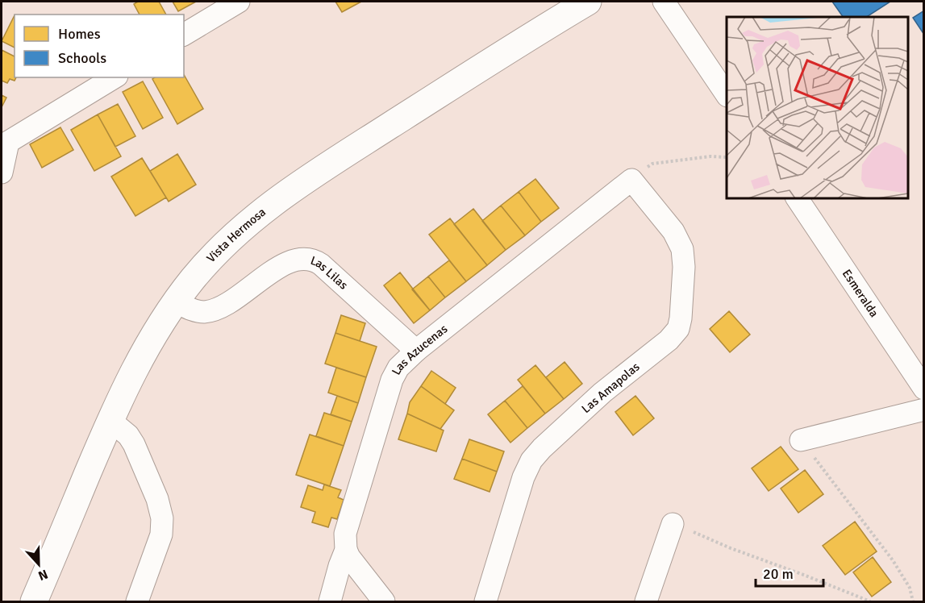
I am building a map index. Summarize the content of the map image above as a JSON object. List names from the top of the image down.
{
  "streets": {
    "main road": ["Vista Hermosa"],
    "street": [
      "Las Lilas",
      "Esmeralda",
      "Las Azucenas",
      "Las Amapolas"
    ]
  },
  "crossings": [
    ["Vista Hermosa", "Las Lilas"],
    ["Las Lilas", "Las Azucenas"],
    ["Las Azucenas", "Las Amapolas"]
  ],
  "legend": ["Homes", "Schools"],
  "scale_bar": "20 m",
  "north": "bottom"
}
